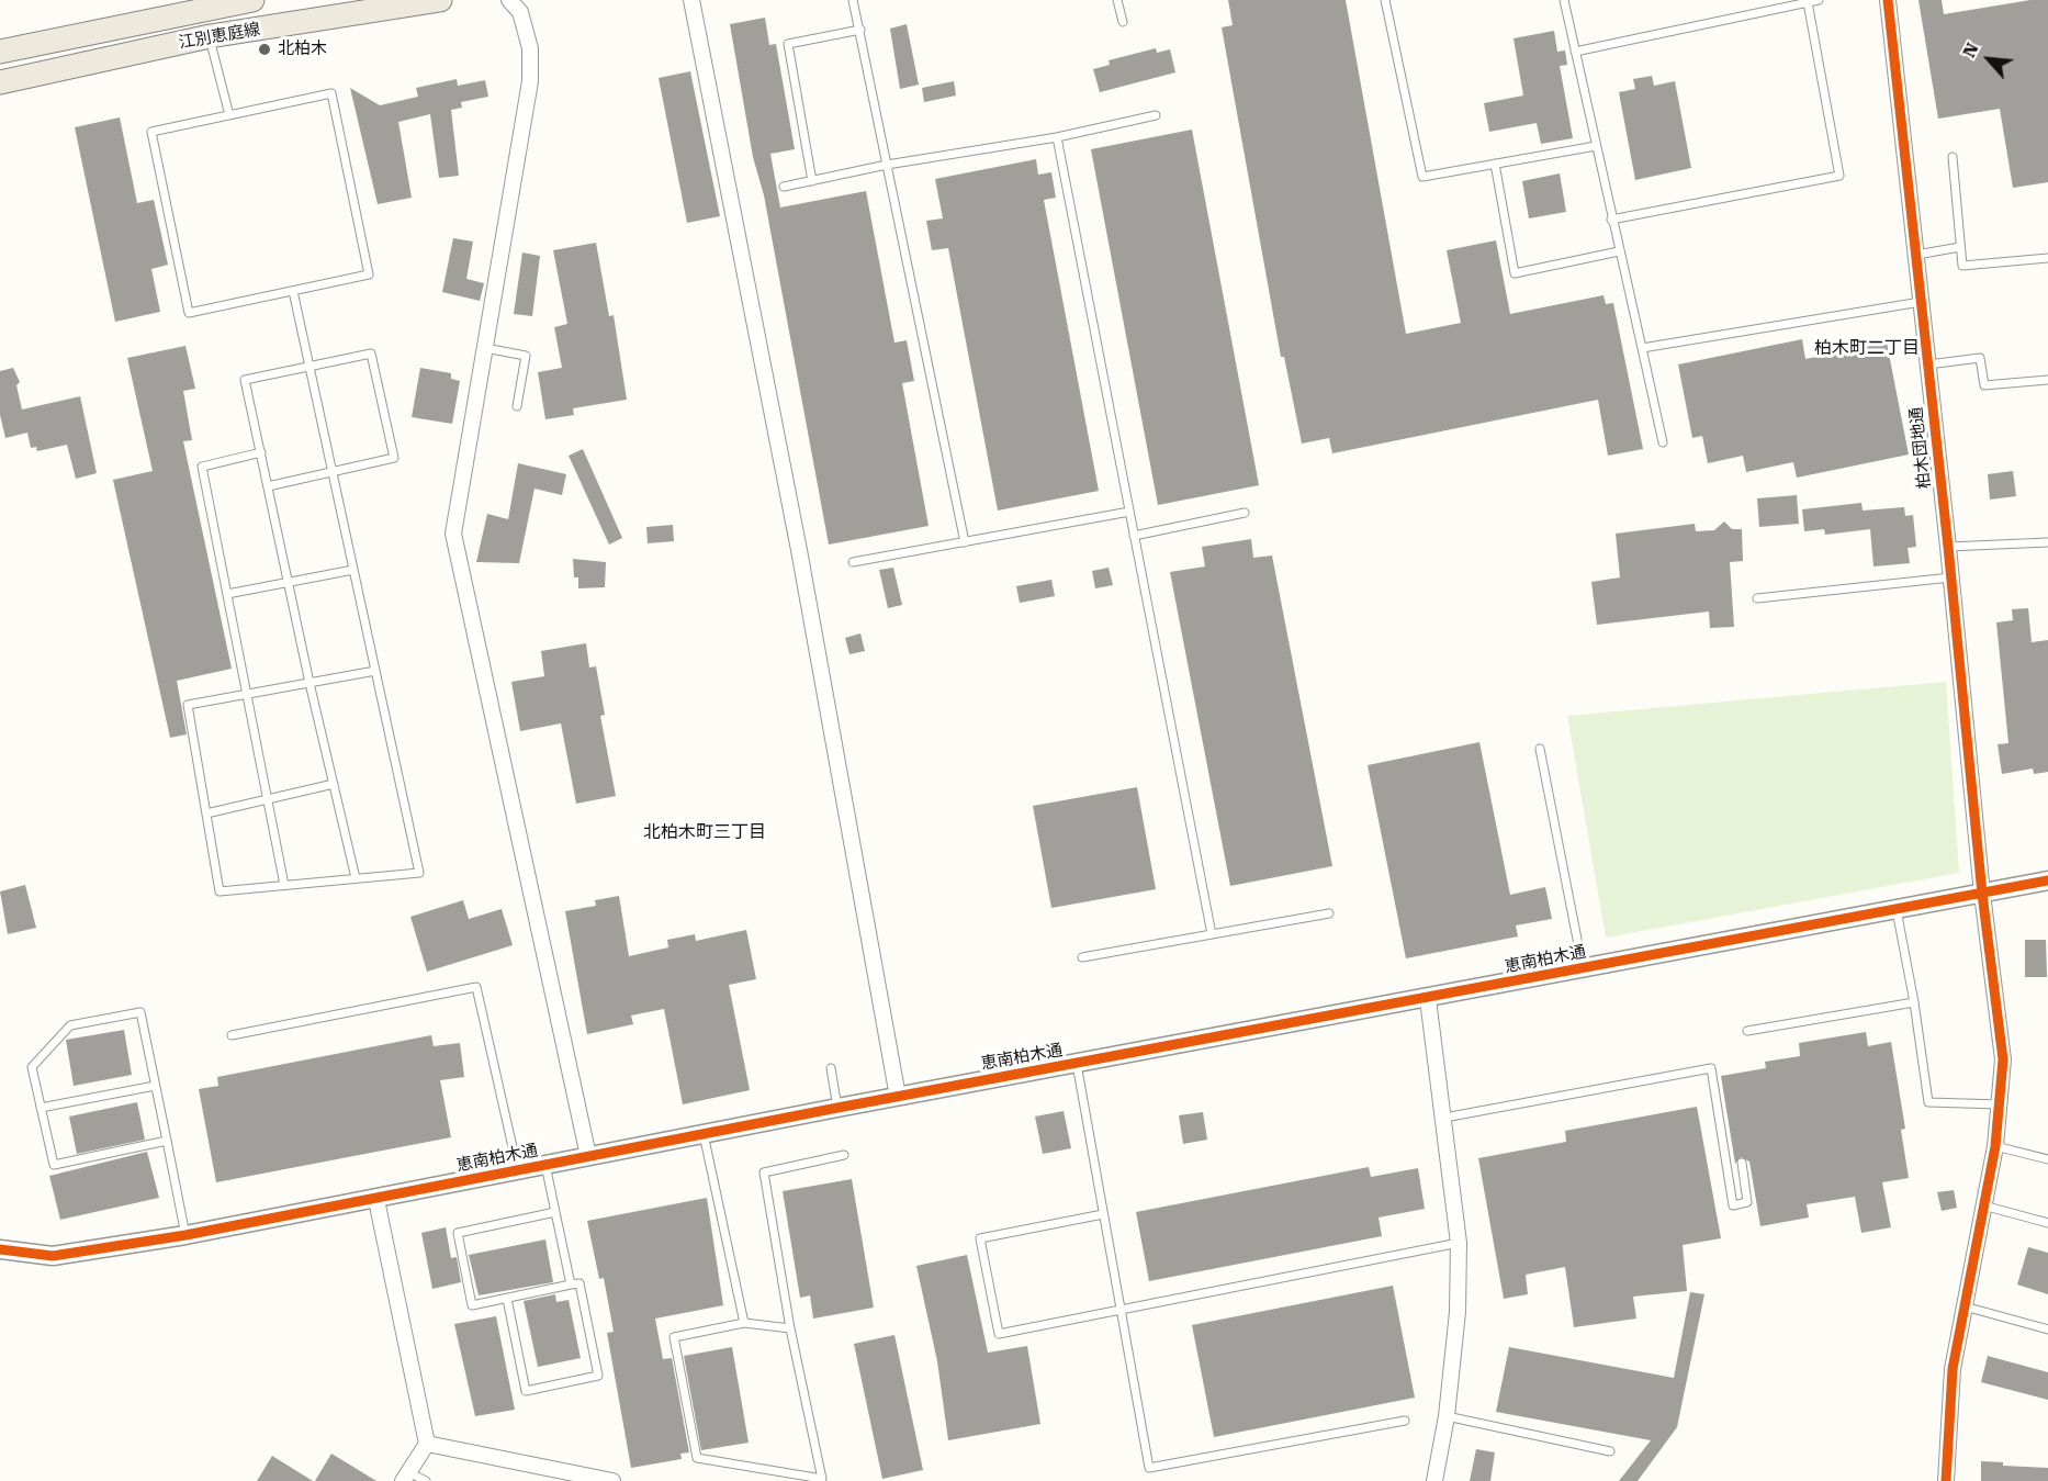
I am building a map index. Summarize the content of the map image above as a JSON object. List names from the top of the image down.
{
  "streets": {
    "main road": ["江別恵庭線"],
    "street": ["柏木団地通", "恵南柏木通"]
  },
  "crossings": [
    ["柏木団地通", "恵南柏木通"]
  ],
  "districts": ["柏木町二丁目", "北柏木町三丁目"],
  "places": ["北柏木"],
  "north": "top left"
}
